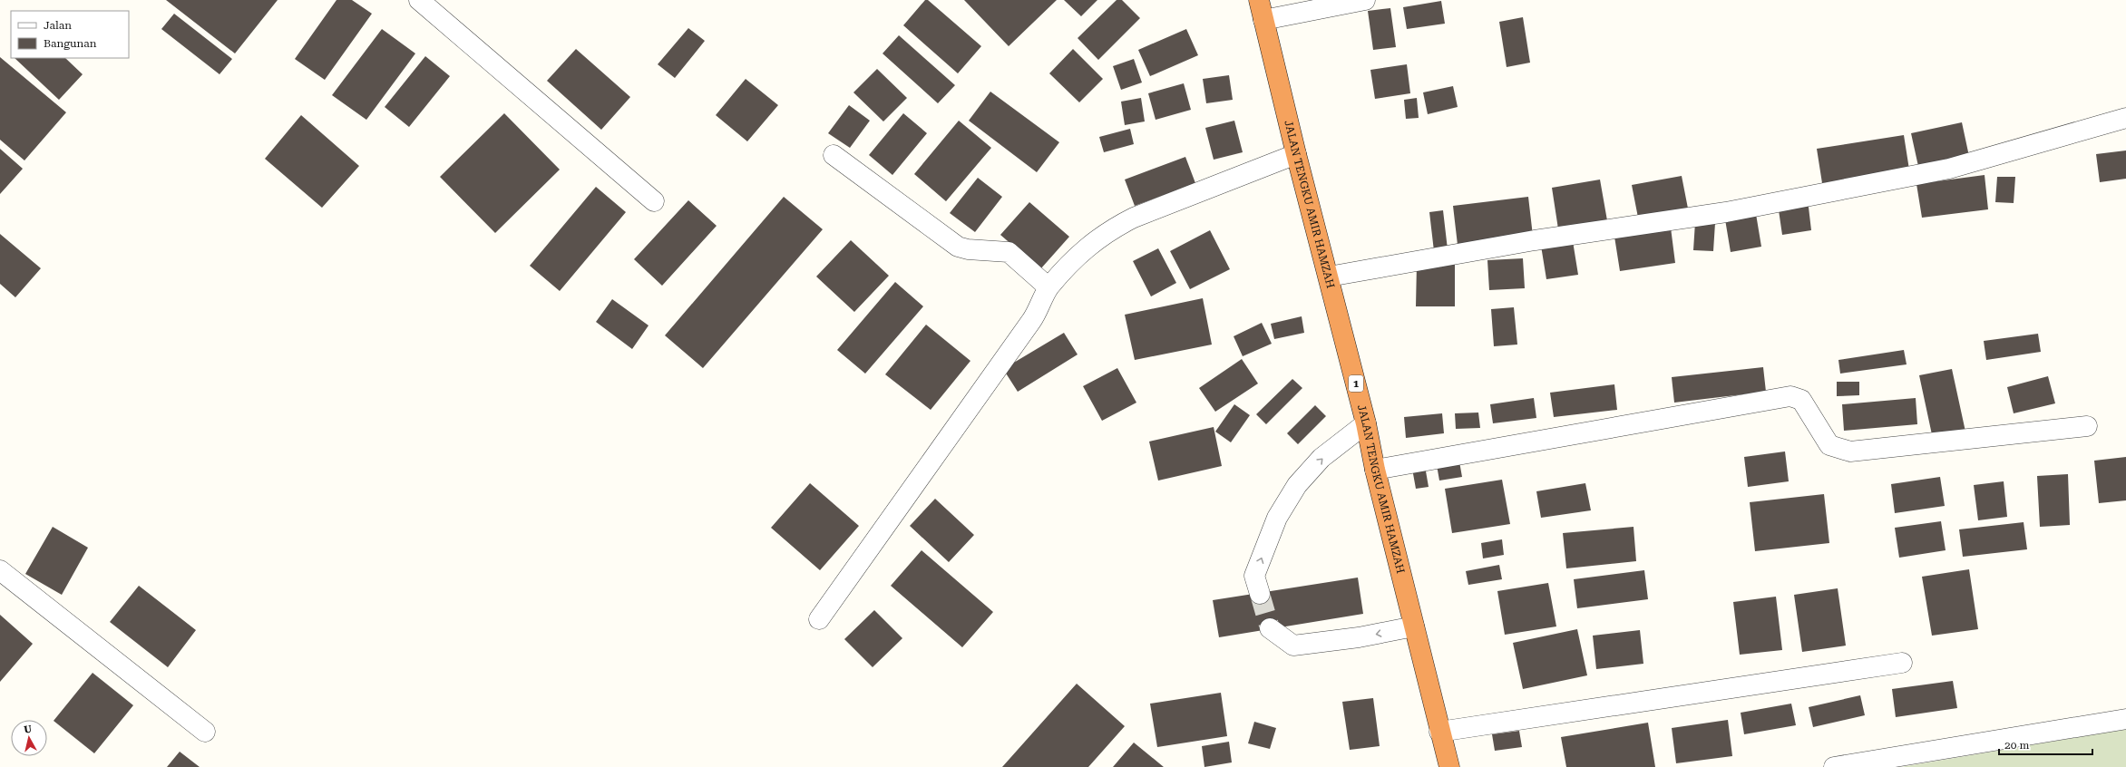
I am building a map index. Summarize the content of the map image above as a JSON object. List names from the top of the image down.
{
  "streets": {
    "highway": ["JALAN TENGKU AMIR HAMZAH", "1"]
  },
  "legend": ["Jalan", "Bangunan"],
  "scale_bar": "20 m",
  "north": "top"
}
